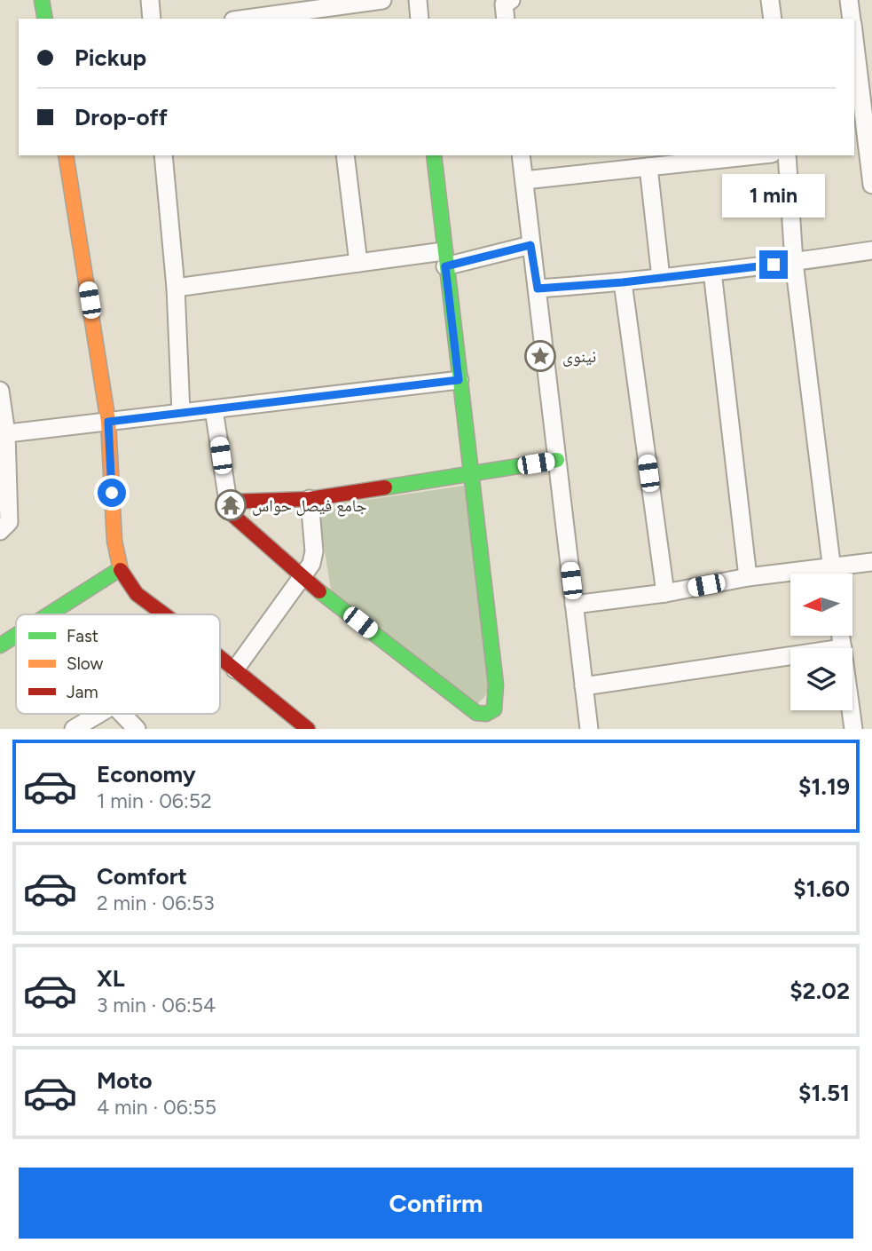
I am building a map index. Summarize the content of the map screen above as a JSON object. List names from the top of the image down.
{
  "places": {
    "place": ["نينوى"],
    "temple": ["جامع فيصل حواس"]
  },
  "legend": ["Fast", "Slow", "Jam"],
  "north": "left",
  "page": {
    "banner": ["Pickup", "Drop-off"],
    "bubble": "1 min",
    "list": [
      {
        "name": "Economy",
        "note": "1 min · 06:52",
        "value": "$1.19"
      },
      {
        "name": "Comfort",
        "note": "2 min · 06:53",
        "value": "$1.60"
      },
      {
        "name": "XL",
        "note": "3 min · 06:54",
        "value": "$2.02"
      },
      {
        "name": "Moto",
        "note": "4 min · 06:55",
        "value": "$1.51"
      }
    ],
    "buttons": "Confirm"
  }
}
